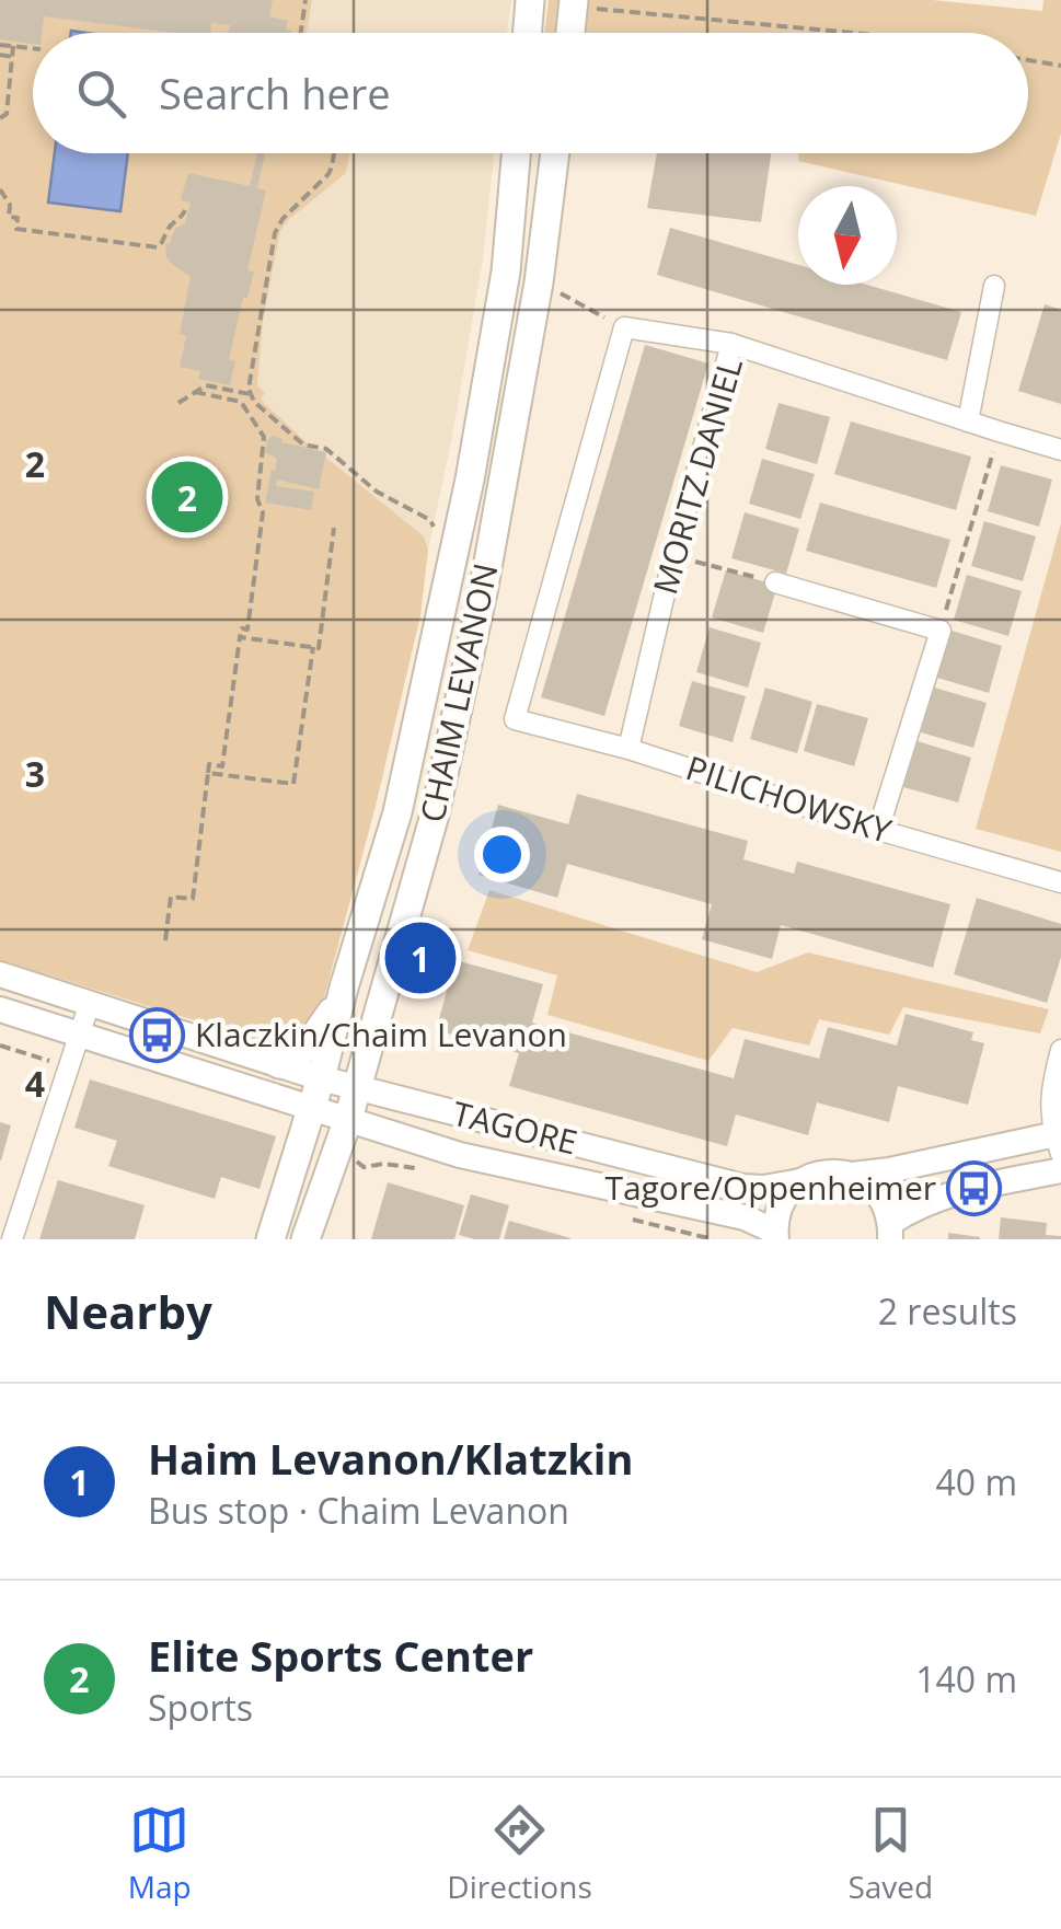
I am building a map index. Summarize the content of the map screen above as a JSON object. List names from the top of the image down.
{
  "streets": {
    "main road": ["CHAIM LEVANON"],
    "street": ["MORITZ DANIEL", "PILICHOWSKY", "TAGORE"]
  },
  "crossings": [
    ["MORITZ DANIEL", "PILICHOWSKY"],
    ["CHAIM LEVANON", "TAGORE"]
  ],
  "places": {
    "bus stop": ["Klaczkin/Chaim Levanon", "Tagore/Oppenheimer"]
  },
  "north": "bottom",
  "page": {
    "search": "Search here",
    "pins": ["2", "1"],
    "heading": ["Nearby", "2 results"],
    "list": [
      {
        "mark": "1",
        "name": "Haim Levanon/Klatzkin",
        "note": "Bus stop · Chaim Levanon",
        "value": "40 m"
      },
      {
        "mark": "2",
        "name": "Elite Sports Center",
        "note": "Sports",
        "value": "140 m"
      }
    ],
    "nav": ["Map", "Directions", "Saved"]
  },
  "grid": {
    "rows": ["2", "3", "4"]
  }
}
